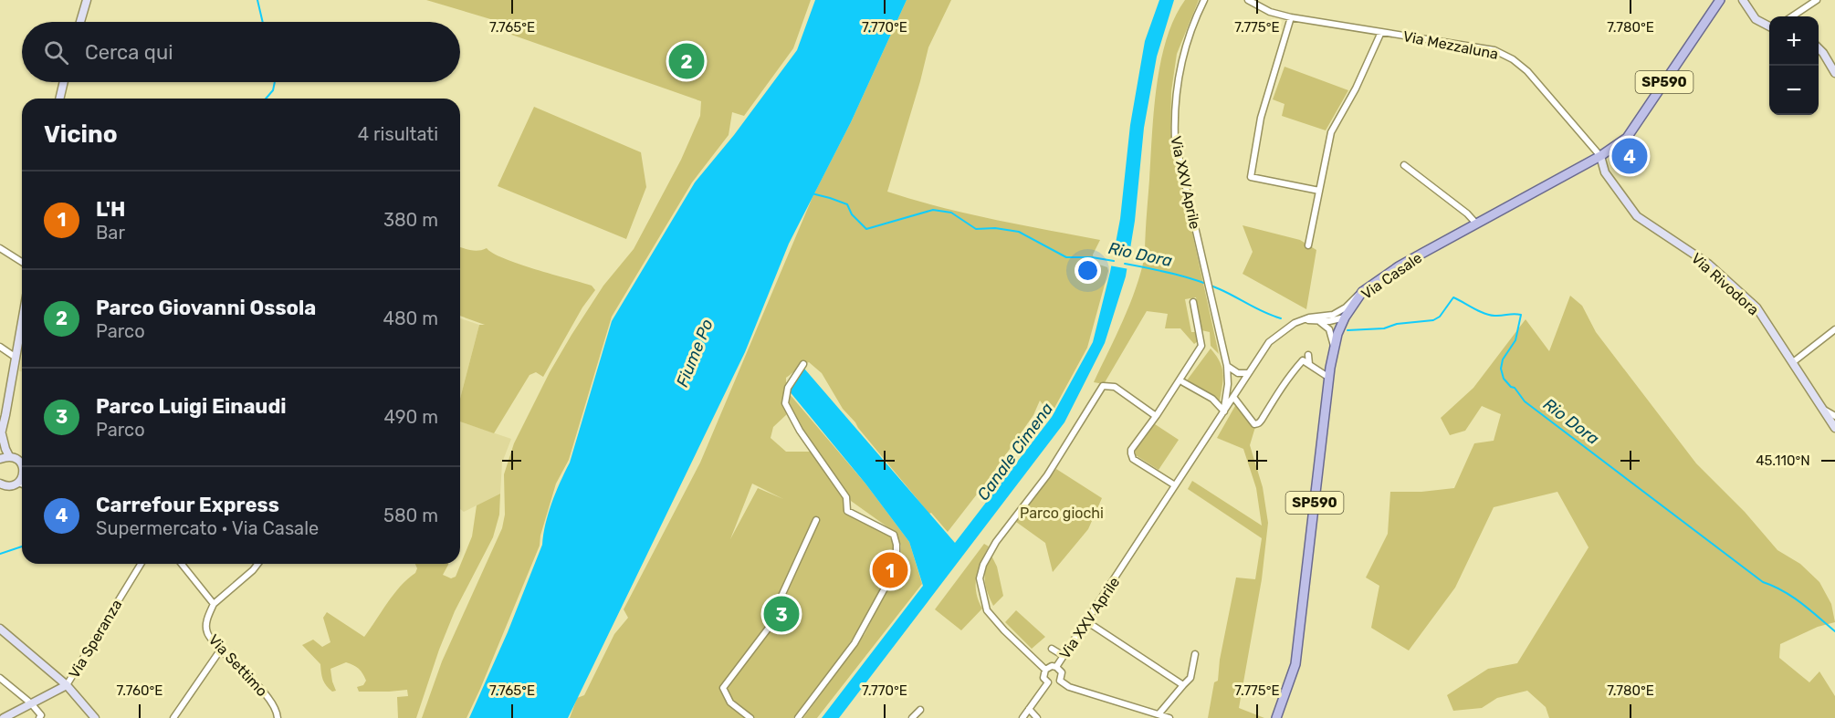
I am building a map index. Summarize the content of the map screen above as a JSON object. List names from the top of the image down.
{
  "streets": {
    "main road": ["SP590", "Via Casale"],
    "street": [
      "Via Mezzaluna",
      "Via XXV Aprile",
      "Via Rivodora",
      "Via Speranza",
      "Via Settimo"
    ]
  },
  "crossings": [
    ["Via Mezzaluna", "Via Casale"],
    ["Via Mezzaluna", "Via Rivodora"],
    ["Via XXV Aprile", "Via Casale"],
    ["Via Casale", "Via Rivodora"]
  ],
  "water": ["Rio Dora", "Fiume Po", "Canale Cimena"],
  "parks": ["Parco giochi"],
  "page": {
    "map_buttons": ["+", "−"],
    "search": "Cerca qui",
    "pins": [
      "2",
      "4",
      "1",
      "3"
    ],
    "heading": ["Vicino", "4 risultati"],
    "list": [
      {
        "mark": "1",
        "name": "L'H",
        "note": "Bar",
        "value": "380 m"
      },
      {
        "mark": "2",
        "name": "Parco Giovanni Ossola",
        "note": "Parco",
        "value": "480 m"
      },
      {
        "mark": "3",
        "name": "Parco Luigi Einaudi",
        "note": "Parco",
        "value": "490 m"
      },
      {
        "mark": "4",
        "name": "Carrefour Express",
        "note": "Supermercato · Via Casale",
        "value": "580 m"
      }
    ]
  },
  "coordinates": [
    "7.765°E",
    "7.770°E",
    "7.775°E",
    "7.780°E",
    "45.110°N",
    "7.760°E"
  ]
}
